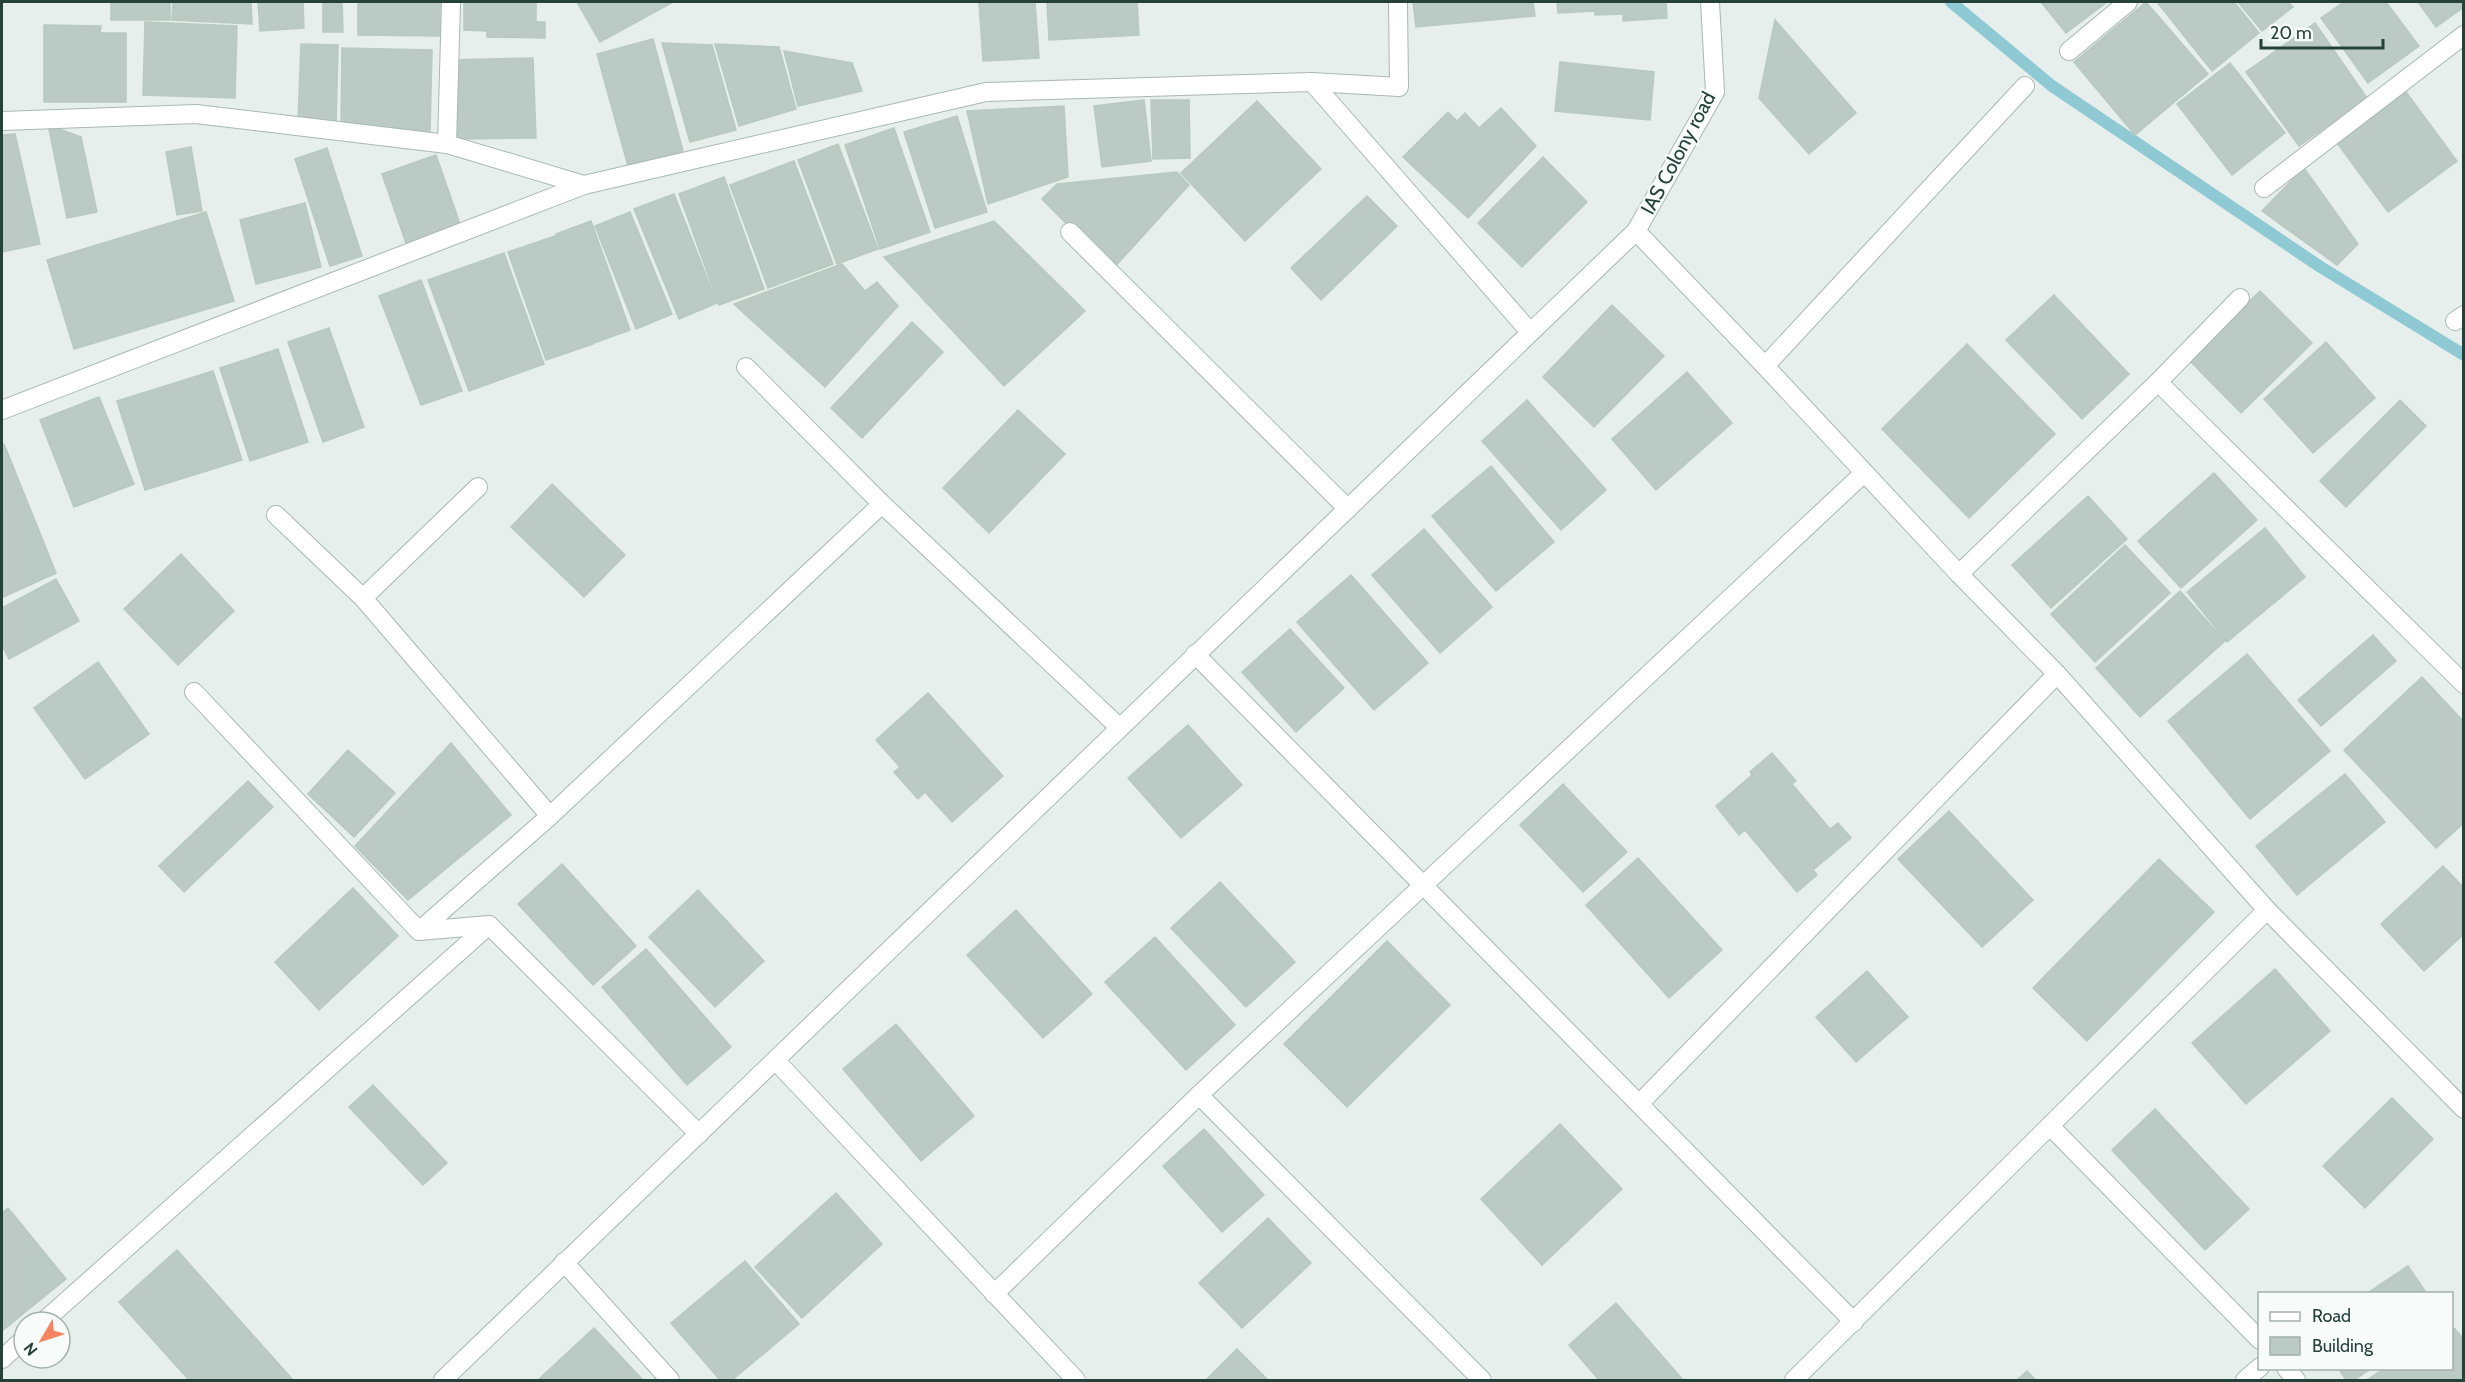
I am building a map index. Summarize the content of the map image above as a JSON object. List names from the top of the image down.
{
  "streets": {
    "street": ["IAS Colony road"]
  },
  "legend": ["Road", "Building"],
  "scale_bar": "20 m",
  "north": "bottom left"
}
